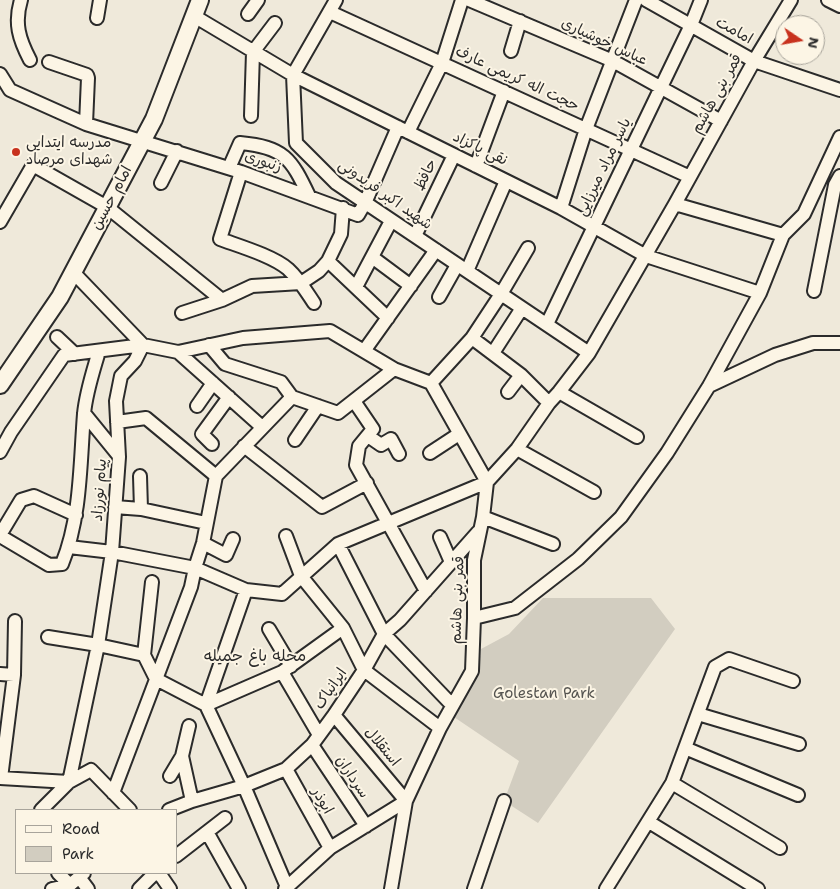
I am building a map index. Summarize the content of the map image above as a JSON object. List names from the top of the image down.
{
  "streets": {
    "main road": ["امام حسین"],
    "street": [
      "امامت",
      "عباس خوشیاری",
      "حجت اله کریمی عارف",
      "قمر بنی هاشم",
      "نقی پاکزاد",
      "زنبوری",
      "یاسر مراد میرزایی",
      "حافظ",
      "شهید اکبر فریدونی",
      "پیام نورزاد",
      "ایرانپاک",
      "استقلال",
      "سرداران",
      "ابوذر"
    ]
  },
  "crossings": [
    ["امامت", "قمر بنی هاشم"],
    ["امامت", "یاسر مراد میرزایی"],
    ["عباس خوشیاری", "قمر بنی هاشم"],
    ["عباس خوشیاری", "یاسر مراد میرزایی"],
    ["حجت اله کریمی عارف", "قمر بنی هاشم"],
    ["حجت اله کریمی عارف", "یاسر مراد میرزایی"],
    ["قمر بنی هاشم", "نقی پاکزاد"],
    ["قمر بنی هاشم", "شهید اکبر فریدونی"],
    ["قمر بنی هاشم", "ایرانپاک"],
    ["قمر بنی هاشم", "استقلال"],
    ["نقی پاکزاد", "یاسر مراد میرزایی"],
    ["نقی پاکزاد", "حافظ"],
    ["نقی پاکزاد", "شهید اکبر فریدونی"],
    ["نقی پاکزاد", "امام حسین"],
    ["زنبوری", "شهید اکبر فریدونی"],
    ["زنبوری", "امام حسین"],
    ["یاسر مراد میرزایی", "شهید اکبر فریدونی"],
    ["حافظ", "شهید اکبر فریدونی"],
    ["ایرانپاک", "استقلال"],
    ["ایرانپاک", "سرداران"],
    ["ایرانپاک", "ابوذر"]
  ],
  "districts": ["محله باغ‌ جمیله"],
  "parks": ["Golestan Park"],
  "places": ["مدرسه ایتدایی شهدای مرصاد"],
  "legend": ["Road", "Park"],
  "north": "right"
}
